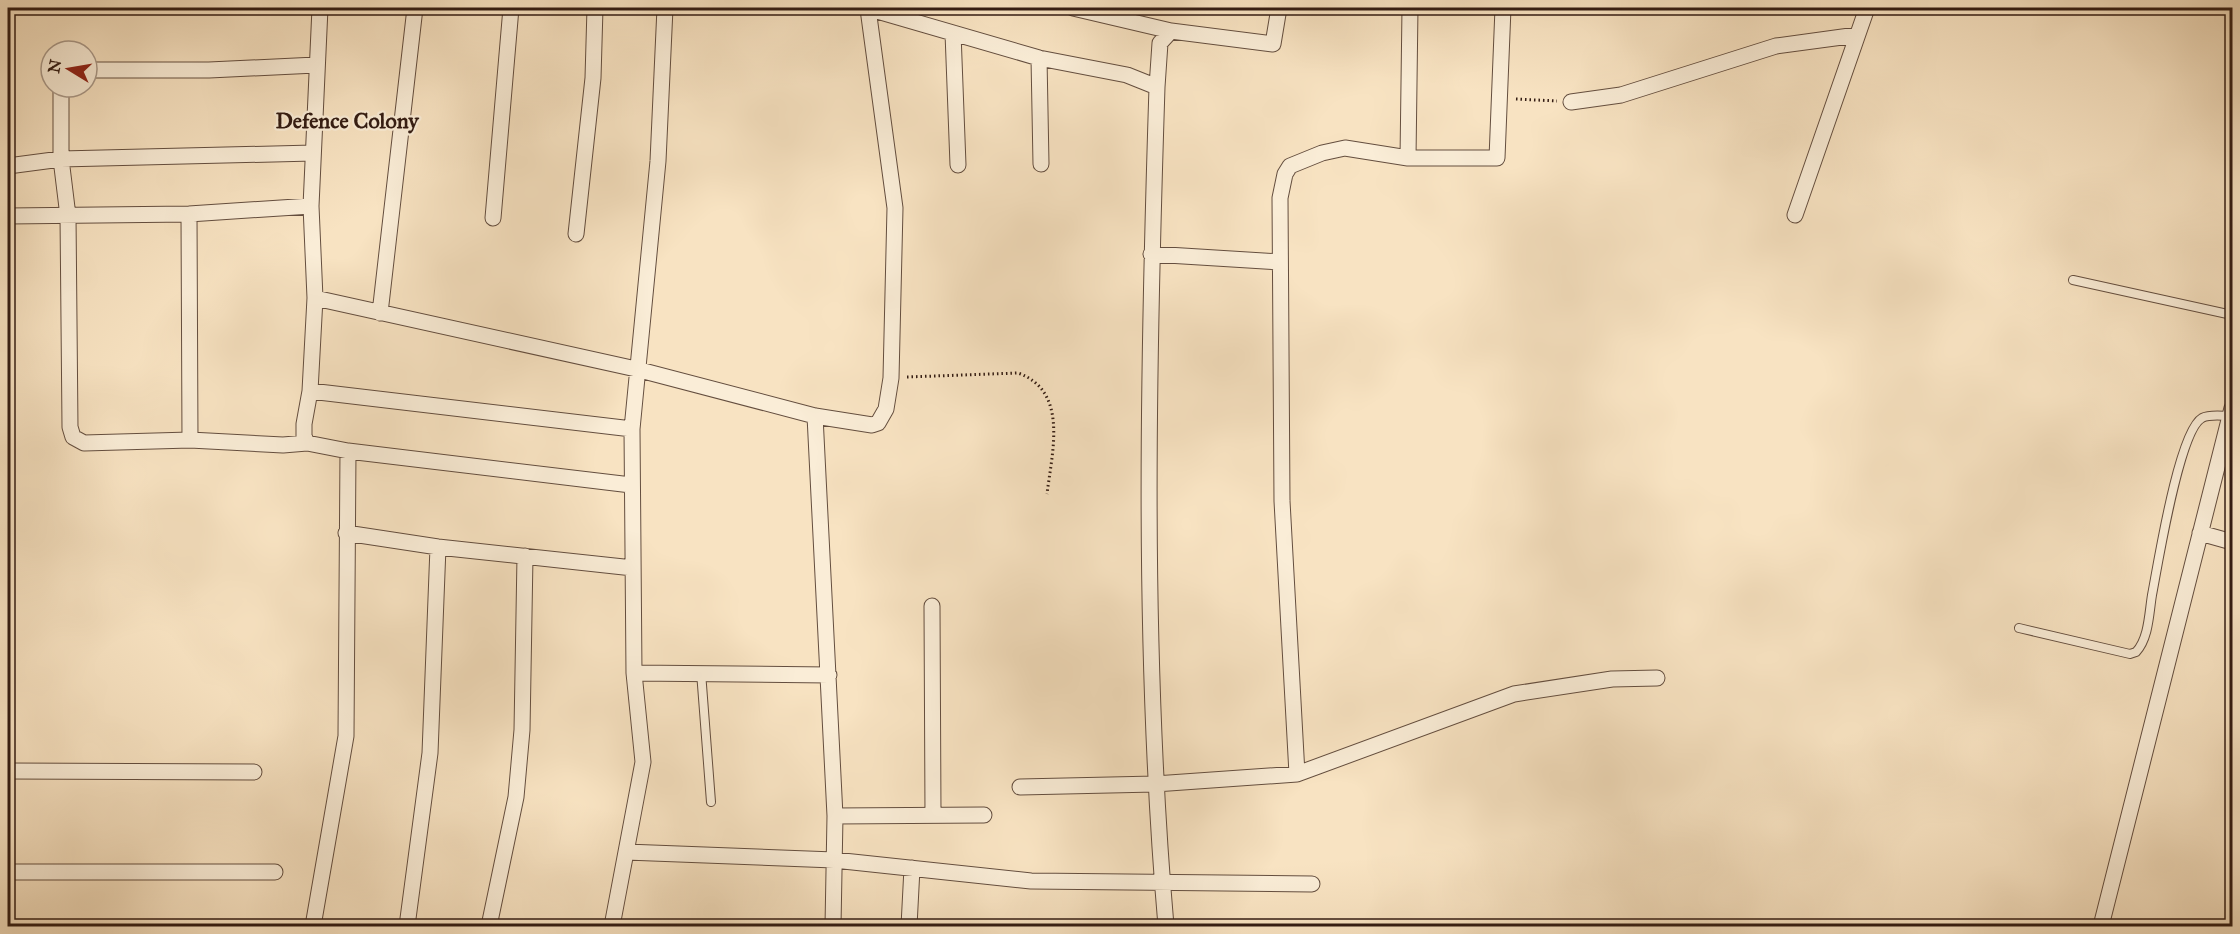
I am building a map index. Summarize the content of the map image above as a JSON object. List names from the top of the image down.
{
  "districts": ["Defence Colony"],
  "north": "left"
}
